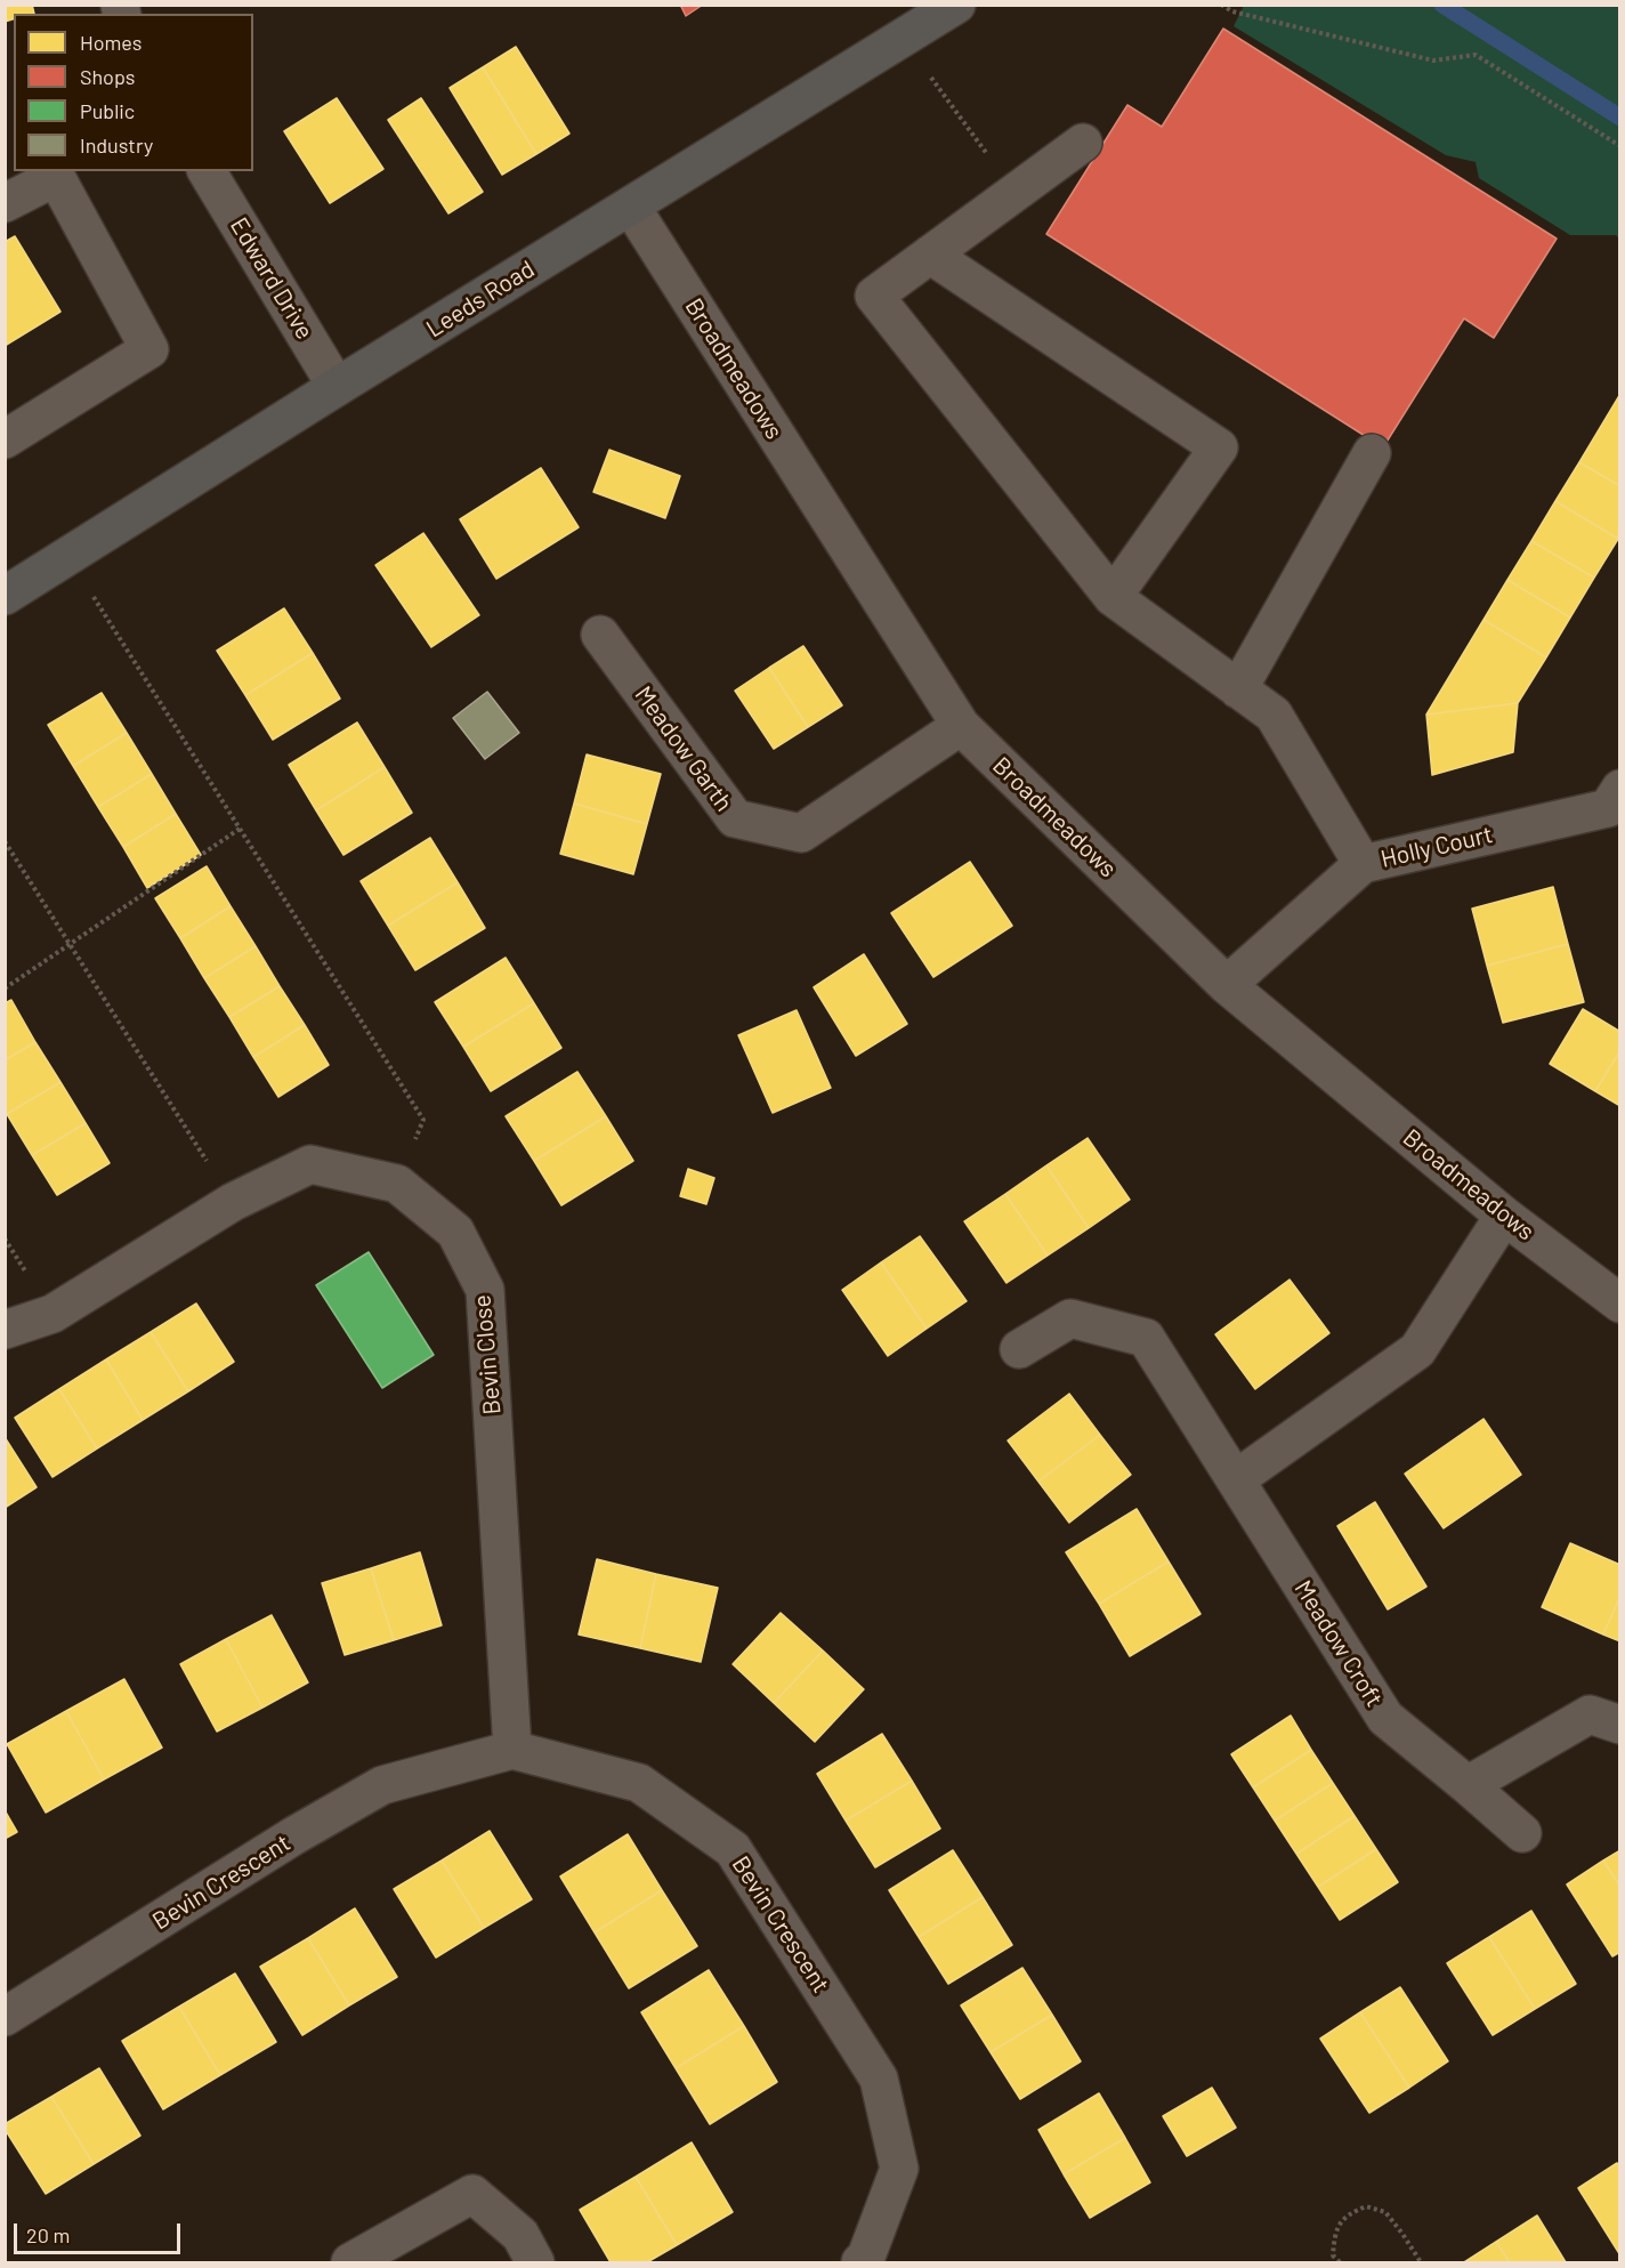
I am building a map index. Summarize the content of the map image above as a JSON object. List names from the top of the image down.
{
  "streets": {
    "main road": ["Leeds Road"],
    "street": [
      "Edward Drive",
      "Broadmeadows",
      "Meadow Garth",
      "Holly Court",
      "Bevin Close",
      "Meadow Croft",
      "Bevin Crescent"
    ]
  },
  "crossings": [
    ["Edward Drive", "Leeds Road"],
    ["Leeds Road", "Broadmeadows"],
    ["Broadmeadows", "Meadow Garth"],
    ["Broadmeadows", "Holly Court"],
    ["Bevin Close", "Bevin Crescent"]
  ],
  "legend": [
    "Homes",
    "Shops",
    "Public",
    "Industry"
  ],
  "scale_bar": "20 m"
}
